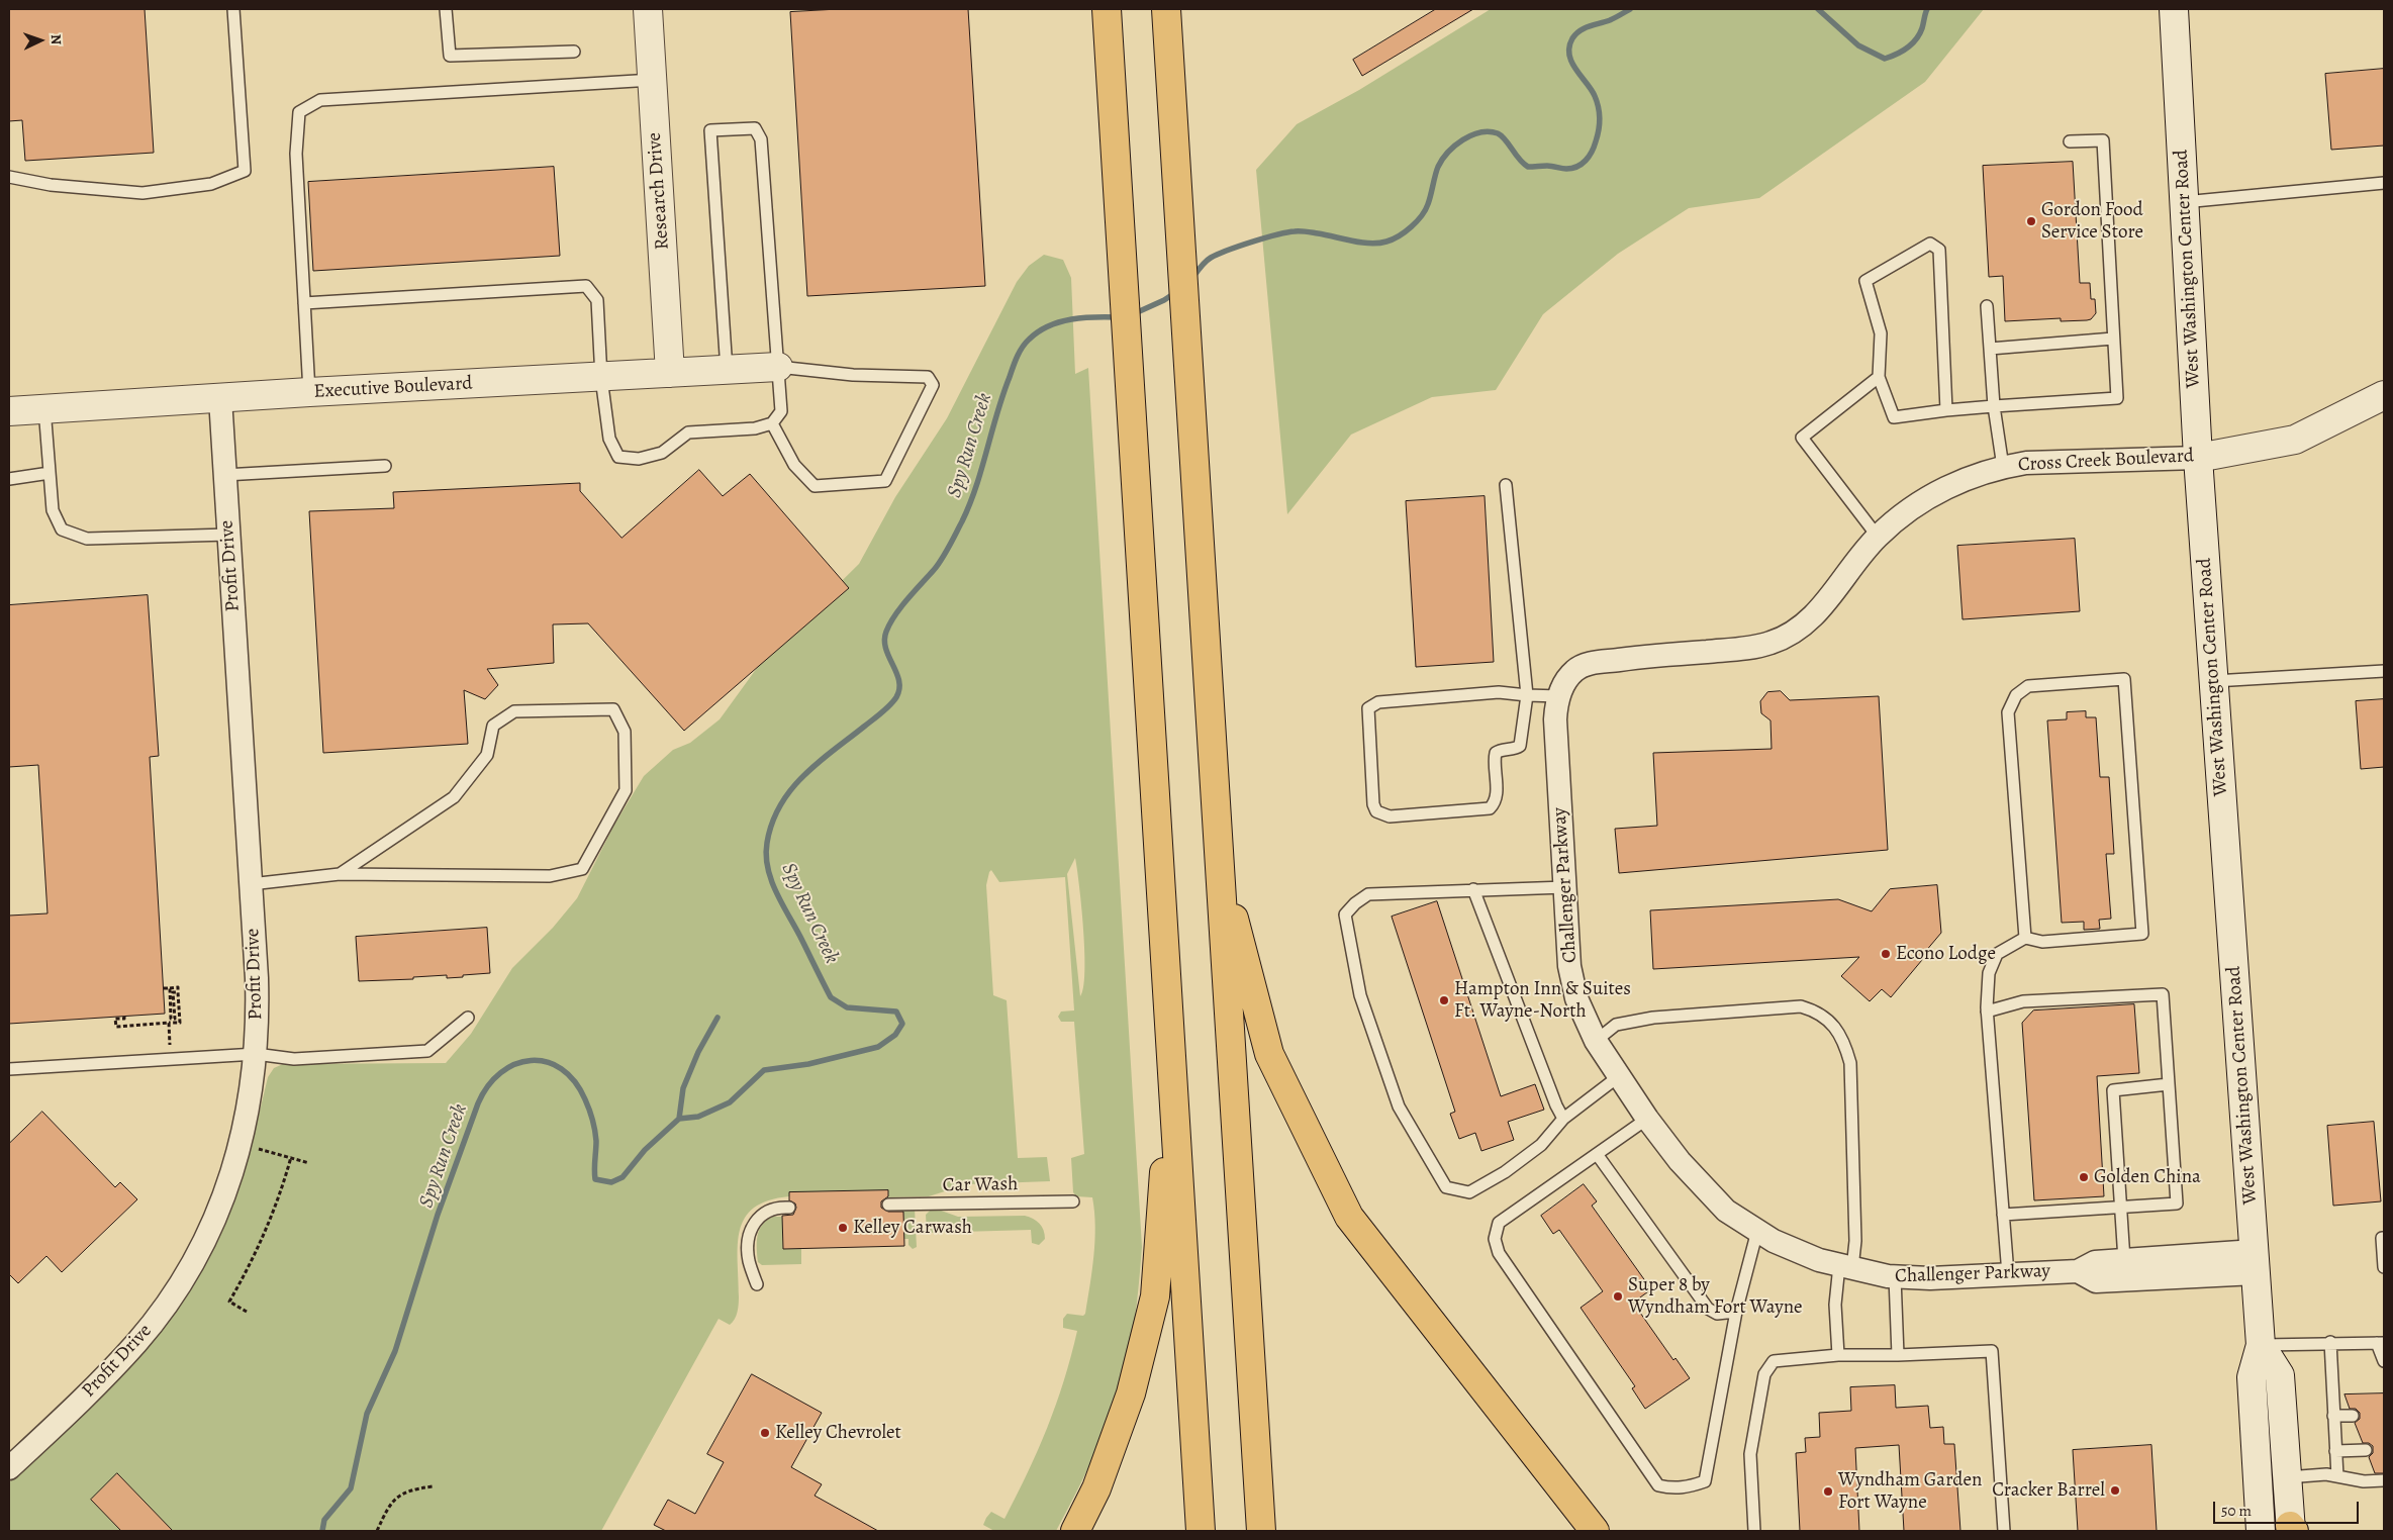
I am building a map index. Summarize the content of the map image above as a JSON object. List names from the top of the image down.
{
  "streets": {
    "main road": [
      "Research Drive",
      "West Washington Center Road",
      "Executive Boulevard",
      "Cross Creek Boulevard"
    ],
    "street": ["Profit Drive", "Challenger Parkway"],
    "lane": ["Car Wash"]
  },
  "crossings": [
    ["Research Drive", "Executive Boulevard"],
    ["West Washington Center Road", "Cross Creek Boulevard"],
    ["West Washington Center Road", "Challenger Parkway"],
    ["Executive Boulevard", "Profit Drive"],
    ["Cross Creek Boulevard", "Challenger Parkway"]
  ],
  "water": ["Spy Run Creek"],
  "places": [
    "Gordon Food Service Store",
    "Econo Lodge",
    "Hampton Inn & Suites Ft. Wayne-North",
    "Golden China",
    "Kelley Carwash",
    "Super 8 by Wyndham Fort Wayne",
    "Kelley Chevrolet",
    "Cracker Barrel",
    "Wyndham Garden Fort Wayne"
  ],
  "scale_bar": "50 m",
  "north": "right"
}
